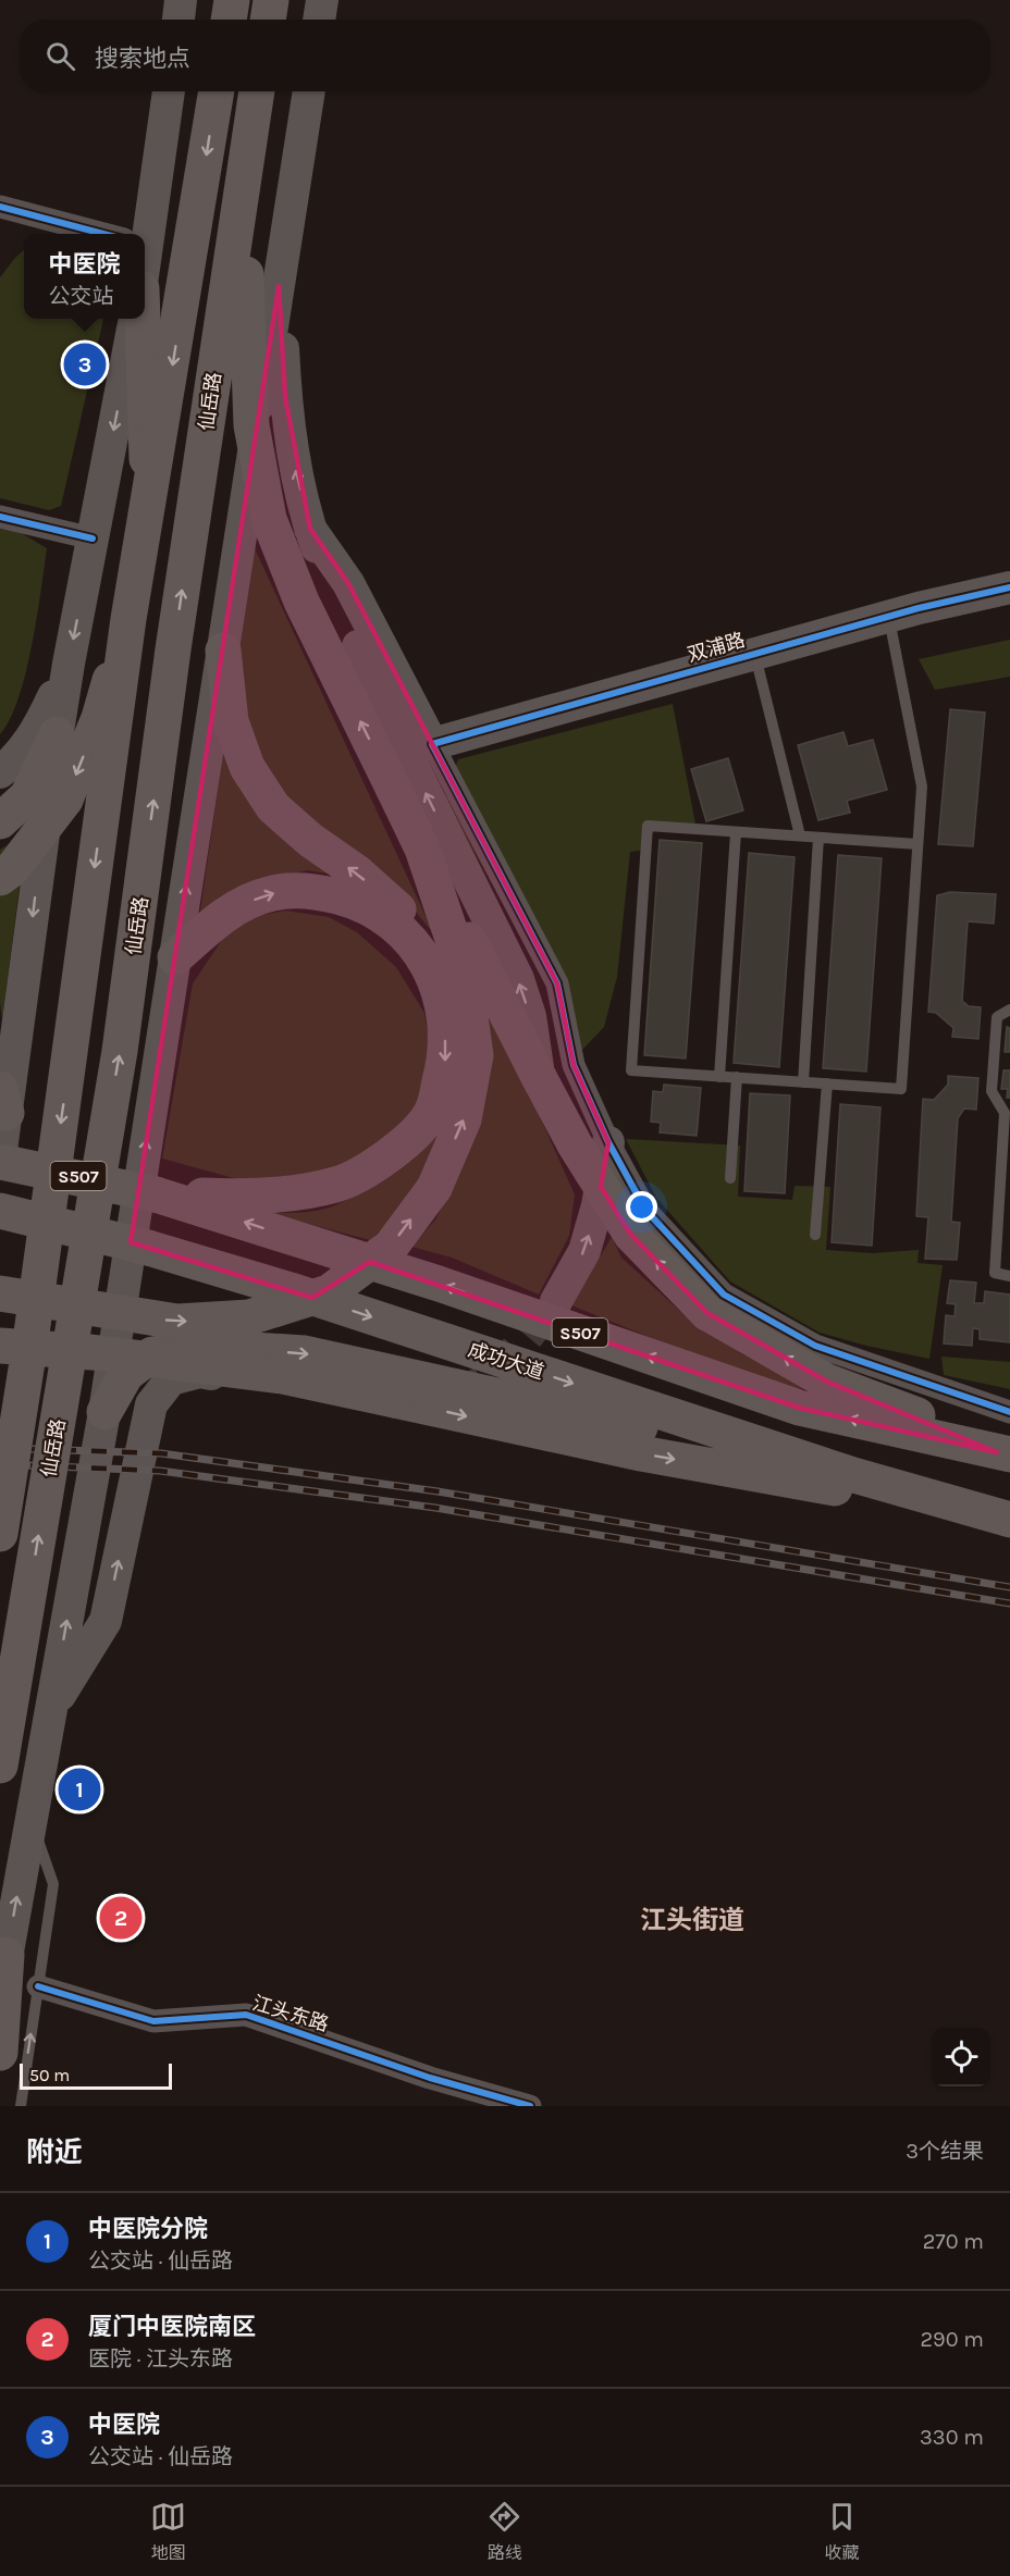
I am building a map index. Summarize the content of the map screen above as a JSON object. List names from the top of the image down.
{
  "streets": {
    "highway": ["仙岳路", "S507", "成功大道"],
    "main road": ["双浦路"],
    "street": ["江头东路"]
  },
  "districts": ["江头街道"],
  "scale_bar": "50 m",
  "page": {
    "search": "搜索地点",
    "popup": ["中医院", "公交站"],
    "pins": ["3", "1", "2"],
    "scale": "50 m",
    "heading": ["附近", "3个结果"],
    "list": [
      {
        "mark": "1",
        "name": "中医院分院",
        "note": "公交站 · 仙岳路",
        "value": "270 m"
      },
      {
        "mark": "2",
        "name": "厦门中医院南区",
        "note": "医院 · 江头东路",
        "value": "290 m"
      },
      {
        "mark": "3",
        "name": "中医院",
        "note": "公交站 · 仙岳路",
        "value": "330 m"
      }
    ],
    "nav": ["地图", "路线", "收藏"]
  }
}
